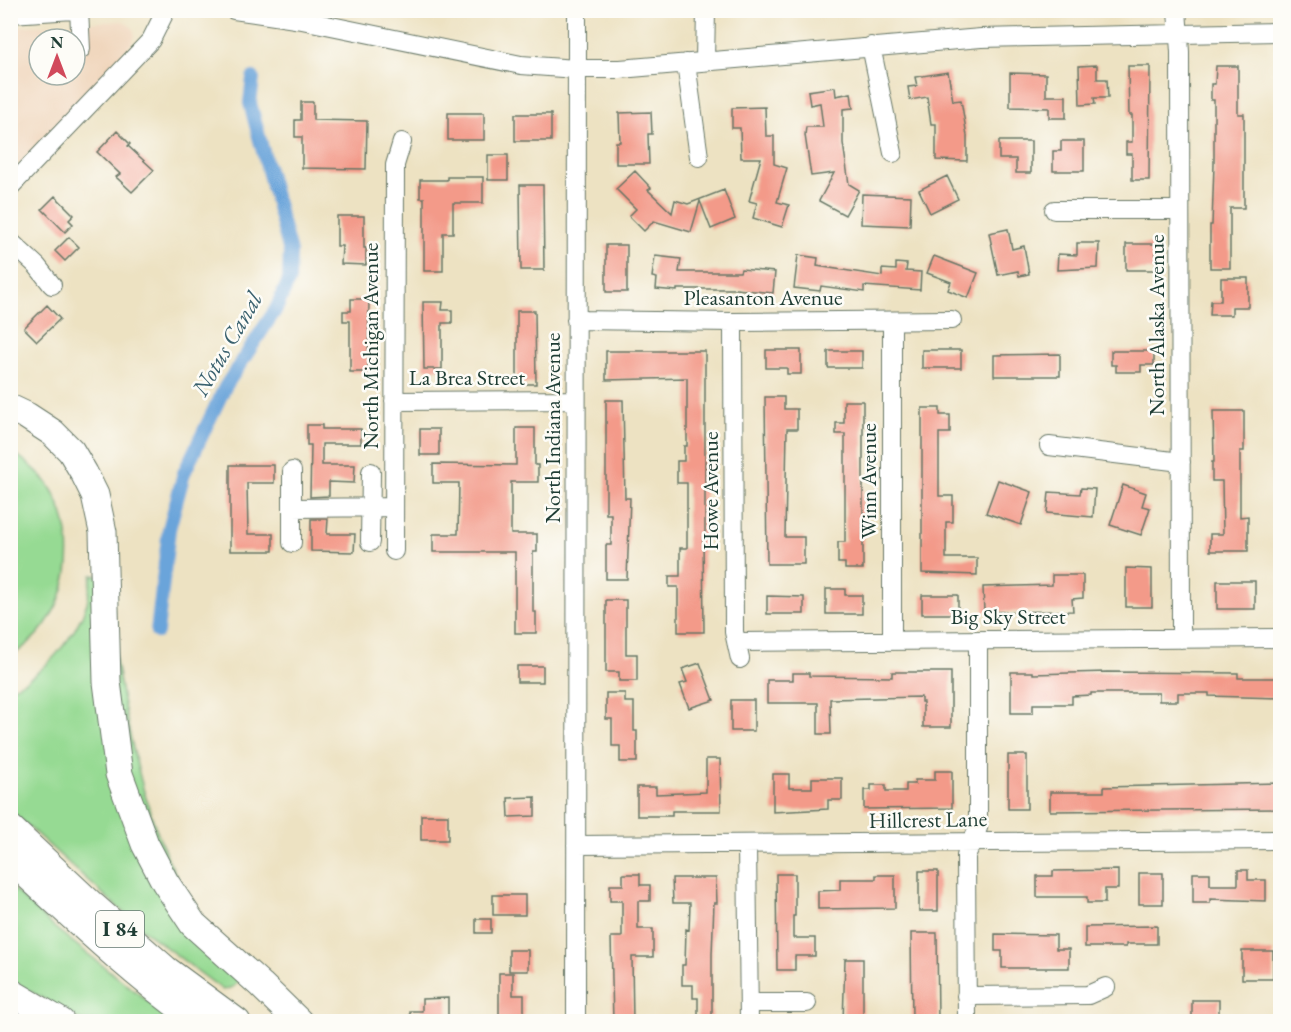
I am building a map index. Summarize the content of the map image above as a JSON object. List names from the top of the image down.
{
  "streets": {
    "highway": ["I 84"],
    "street": [
      "Pleasanton Avenue",
      "North Alaska Avenue",
      "North Michigan Avenue",
      "La Brea Street",
      "North Indiana Avenue",
      "Winn Avenue",
      "Howe Avenue",
      "Big Sky Street",
      "Hillcrest Lane"
    ]
  },
  "crossings": [
    ["Pleasanton Avenue", "North Indiana Avenue"],
    ["Pleasanton Avenue", "Winn Avenue"],
    ["Pleasanton Avenue", "Howe Avenue"],
    ["North Alaska Avenue", "Big Sky Street"],
    ["North Michigan Avenue", "La Brea Street"],
    ["La Brea Street", "North Indiana Avenue"],
    ["North Indiana Avenue", "Hillcrest Lane"],
    ["Winn Avenue", "Big Sky Street"],
    ["Howe Avenue", "Big Sky Street"]
  ],
  "water": ["Notus Canal"],
  "north": "top"
}
